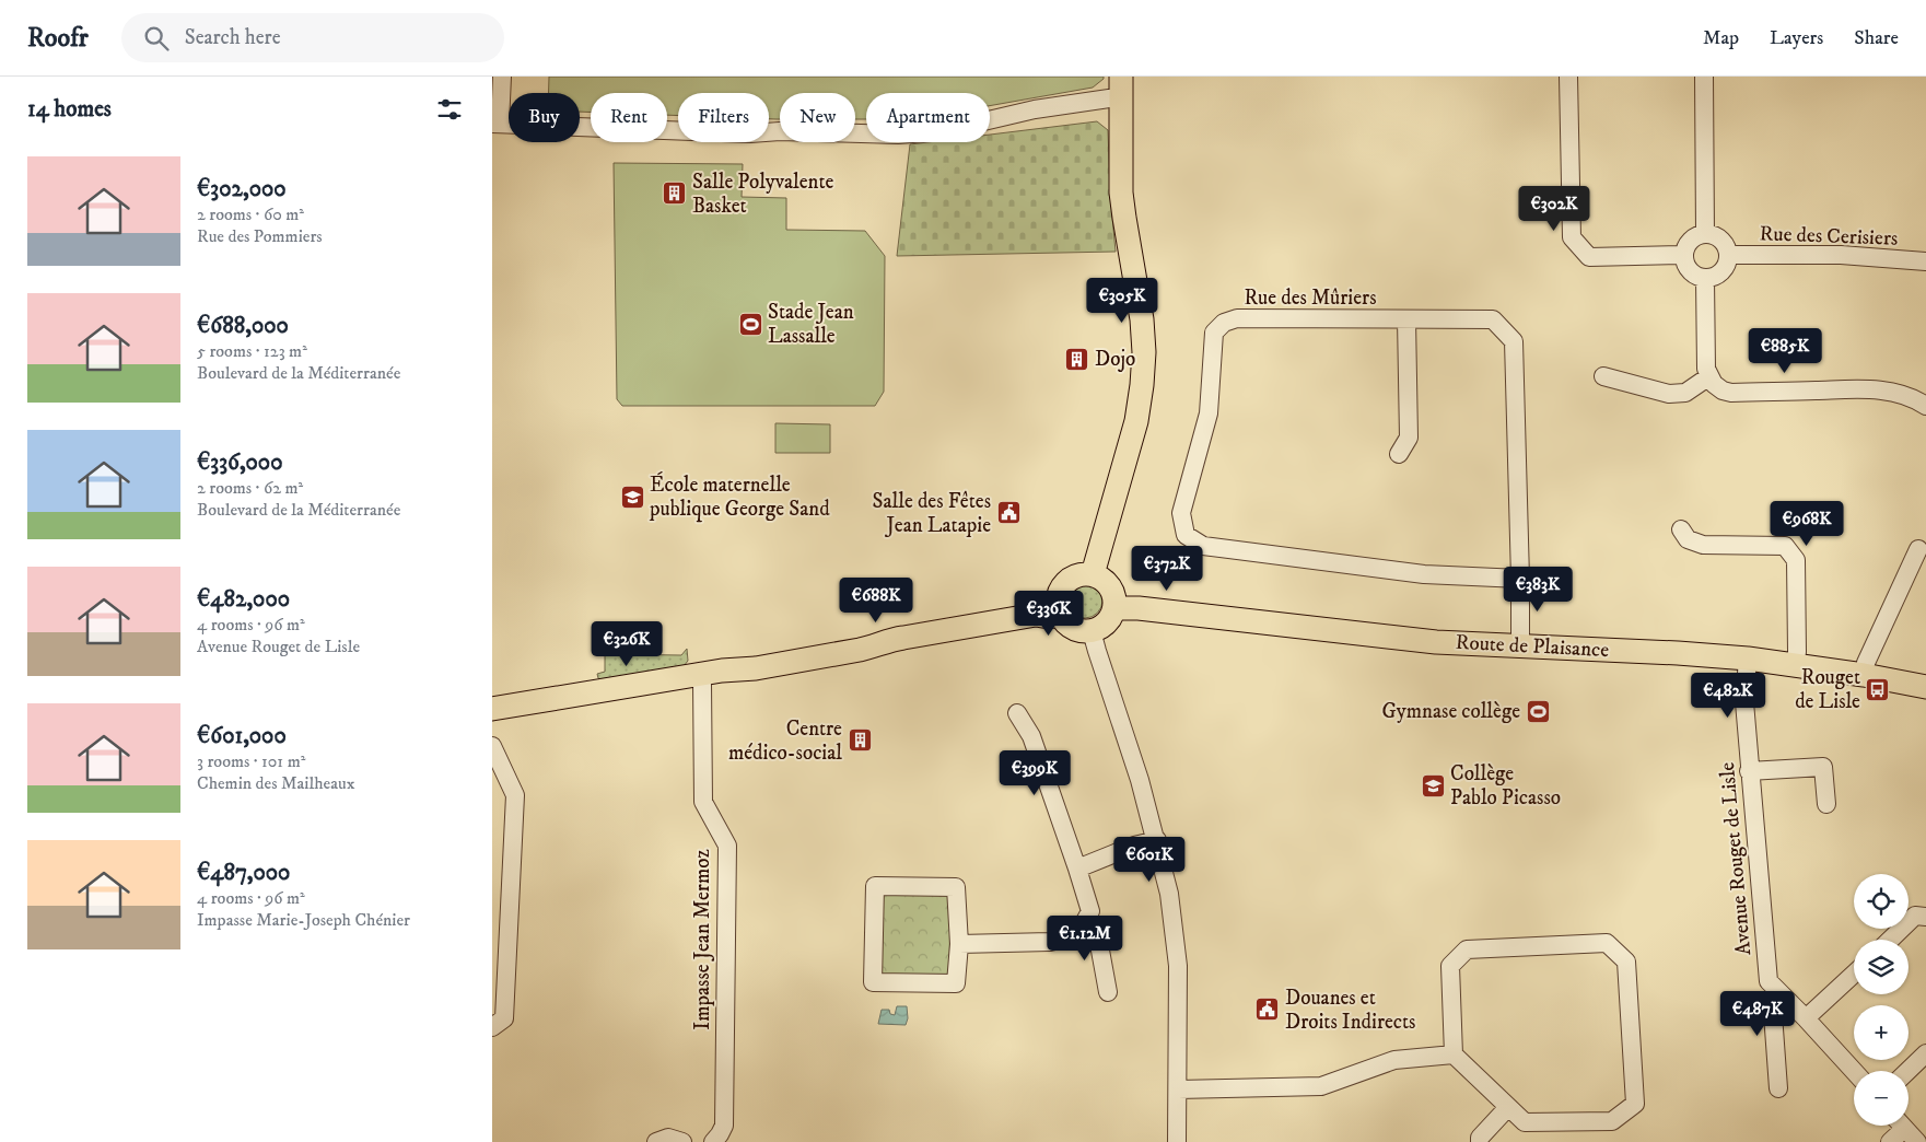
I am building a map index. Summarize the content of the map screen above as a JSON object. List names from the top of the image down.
{
  "streets": {
    "main road": ["Route de Plaisance"],
    "street": [
      "Rue des Cerisiers",
      "Rue des Mûriers",
      "Avenue Rouget de Lisle",
      "Impasse Jean Mermoz"
    ]
  },
  "crossings": [
    ["Rue des Mûriers", "Route de Plaisance"],
    ["Route de Plaisance", "Avenue Rouget de Lisle"]
  ],
  "places": {
    "building": ["Salle Polyvalente Basket", "Dojo", "Centre médico-social"],
    "sports": ["Stade Jean Lassalle", "Gymnase collège"],
    "school or university": ["École maternelle publique George Sand", "Collège Pablo Picasso"],
    "public building": ["Salle des Fêtes Jean Latapie", "Douanes et Droits Indirects"],
    "bus stop": ["Rouget de Lisle"]
  },
  "page": {
    "header": "Roofr",
    "search": "Search here",
    "nav": ["Map", "Layers", "Share"],
    "heading": "14 homes",
    "chip": [
      "Buy",
      "Rent",
      "Filters",
      "New",
      "Apartment"
    ],
    "list": [
      {
        "name": "€302,000",
        "note": "2 rooms · 60 m² · Rue des Pommiers"
      },
      {
        "name": "€688,000",
        "note": "5 rooms · 123 m² · Boulevard de la Méditerranée"
      },
      {
        "name": "€336,000",
        "note": "2 rooms · 62 m² · Boulevard de la Méditerranée"
      },
      {
        "name": "€482,000",
        "note": "4 rooms · 96 m² · Avenue Rouget de Lisle"
      },
      {
        "name": "€601,000",
        "note": "3 rooms · 101 m² · Chemin des Mailheaux"
      },
      {
        "name": "€487,000",
        "note": "4 rooms · 96 m² · Impasse Marie-Joseph Chénier"
      }
    ],
    "price": [
      "€302K",
      "€305K",
      "€885K",
      "€968K",
      "€372K",
      "€383K",
      "€688K",
      "€336K",
      "€326K",
      "€482K",
      "€399K",
      "€601K",
      "€1.12M",
      "€487K"
    ],
    "map_buttons": ["+", "−"]
  }
}
